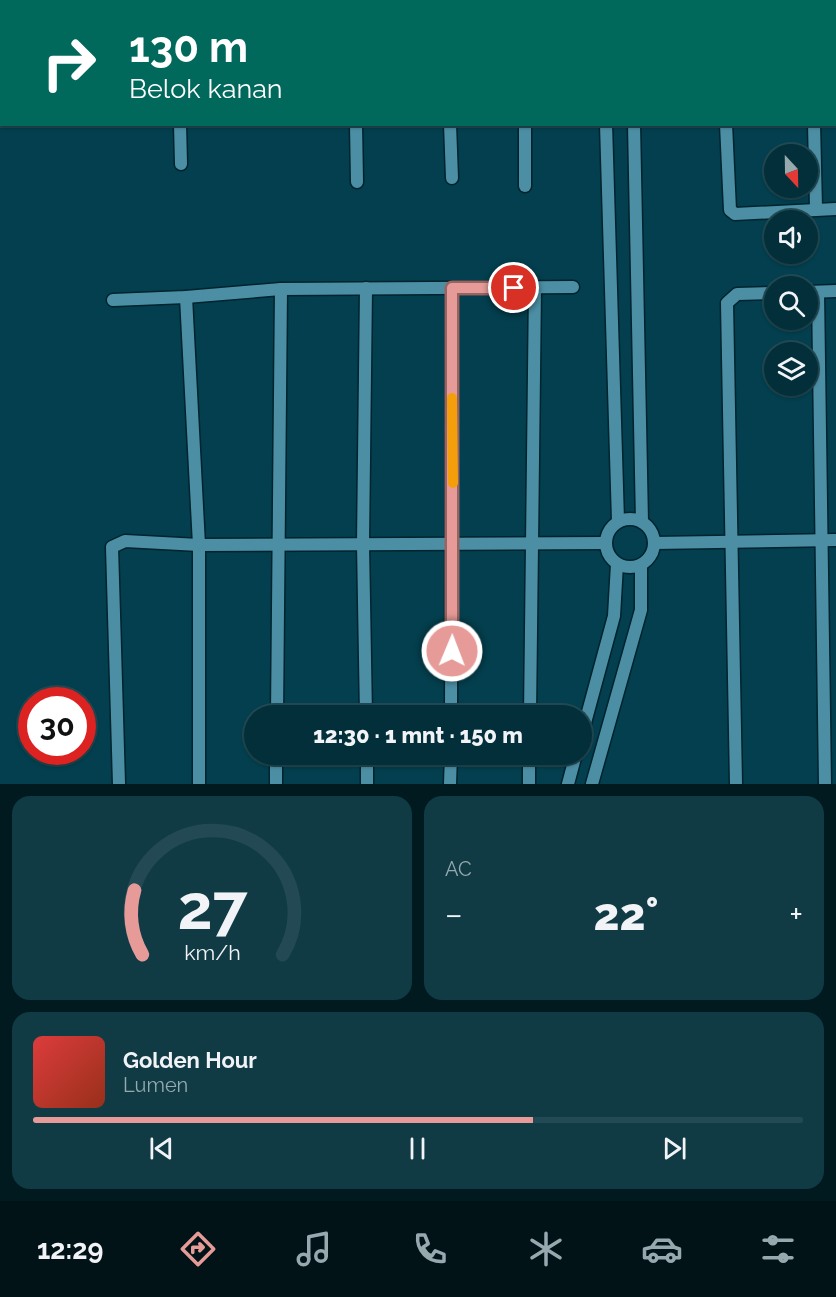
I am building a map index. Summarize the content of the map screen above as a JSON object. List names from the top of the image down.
{
  "north": "bottom",
  "page": {
    "turn": ["130 m", "Belok kanan"],
    "limit": "30",
    "trip": "12:30 · 1 mnt · 150 m",
    "tile": "AC",
    "heat": ["−", "22°", "+"],
    "song": ["Golden Hour", "Lumen"],
    "tabs": "12:29",
    "gauge": ["27", "km/h"]
  }
}
